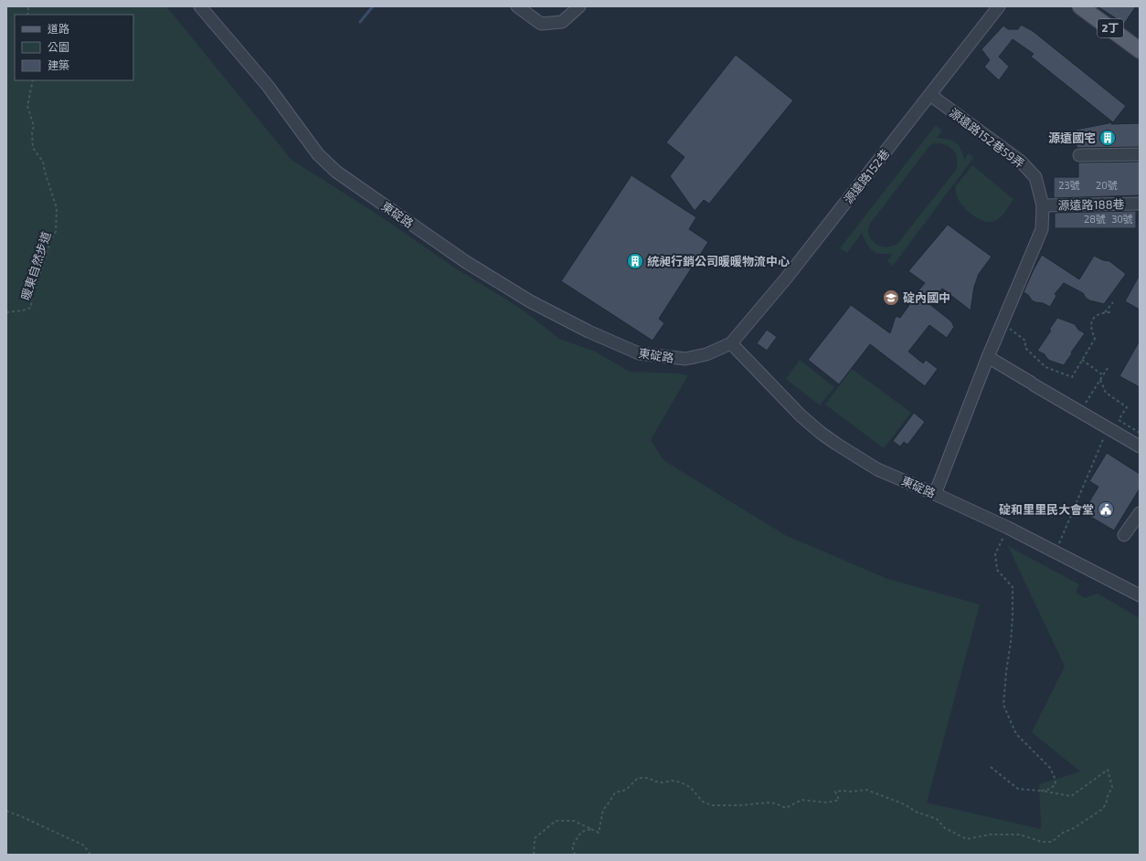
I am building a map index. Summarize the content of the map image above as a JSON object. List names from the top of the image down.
{
  "streets": {
    "main road": ["2丁"],
    "street": [
      "源遠路152巷59弄",
      "源遠路152巷",
      "源遠路188巷",
      "東碇路"
    ],
    "path": ["暖東自然步道"]
  },
  "crossings": [
    ["源遠路152巷59弄", "源遠路152巷"],
    ["源遠路152巷59弄", "源遠路188巷"],
    ["源遠路152巷59弄", "東碇路"],
    ["源遠路152巷", "東碇路"]
  ],
  "places": {
    "building": ["源遠國宅", "統昶行銷公司暖暖物流中心"],
    "school or university": ["碇內國中"],
    "public building": ["碇和里里民大會堂"]
  },
  "house_numbers": [
    "23號",
    "20號",
    "28號",
    "30號"
  ],
  "legend": ["道路", "公園", "建築"]
}
